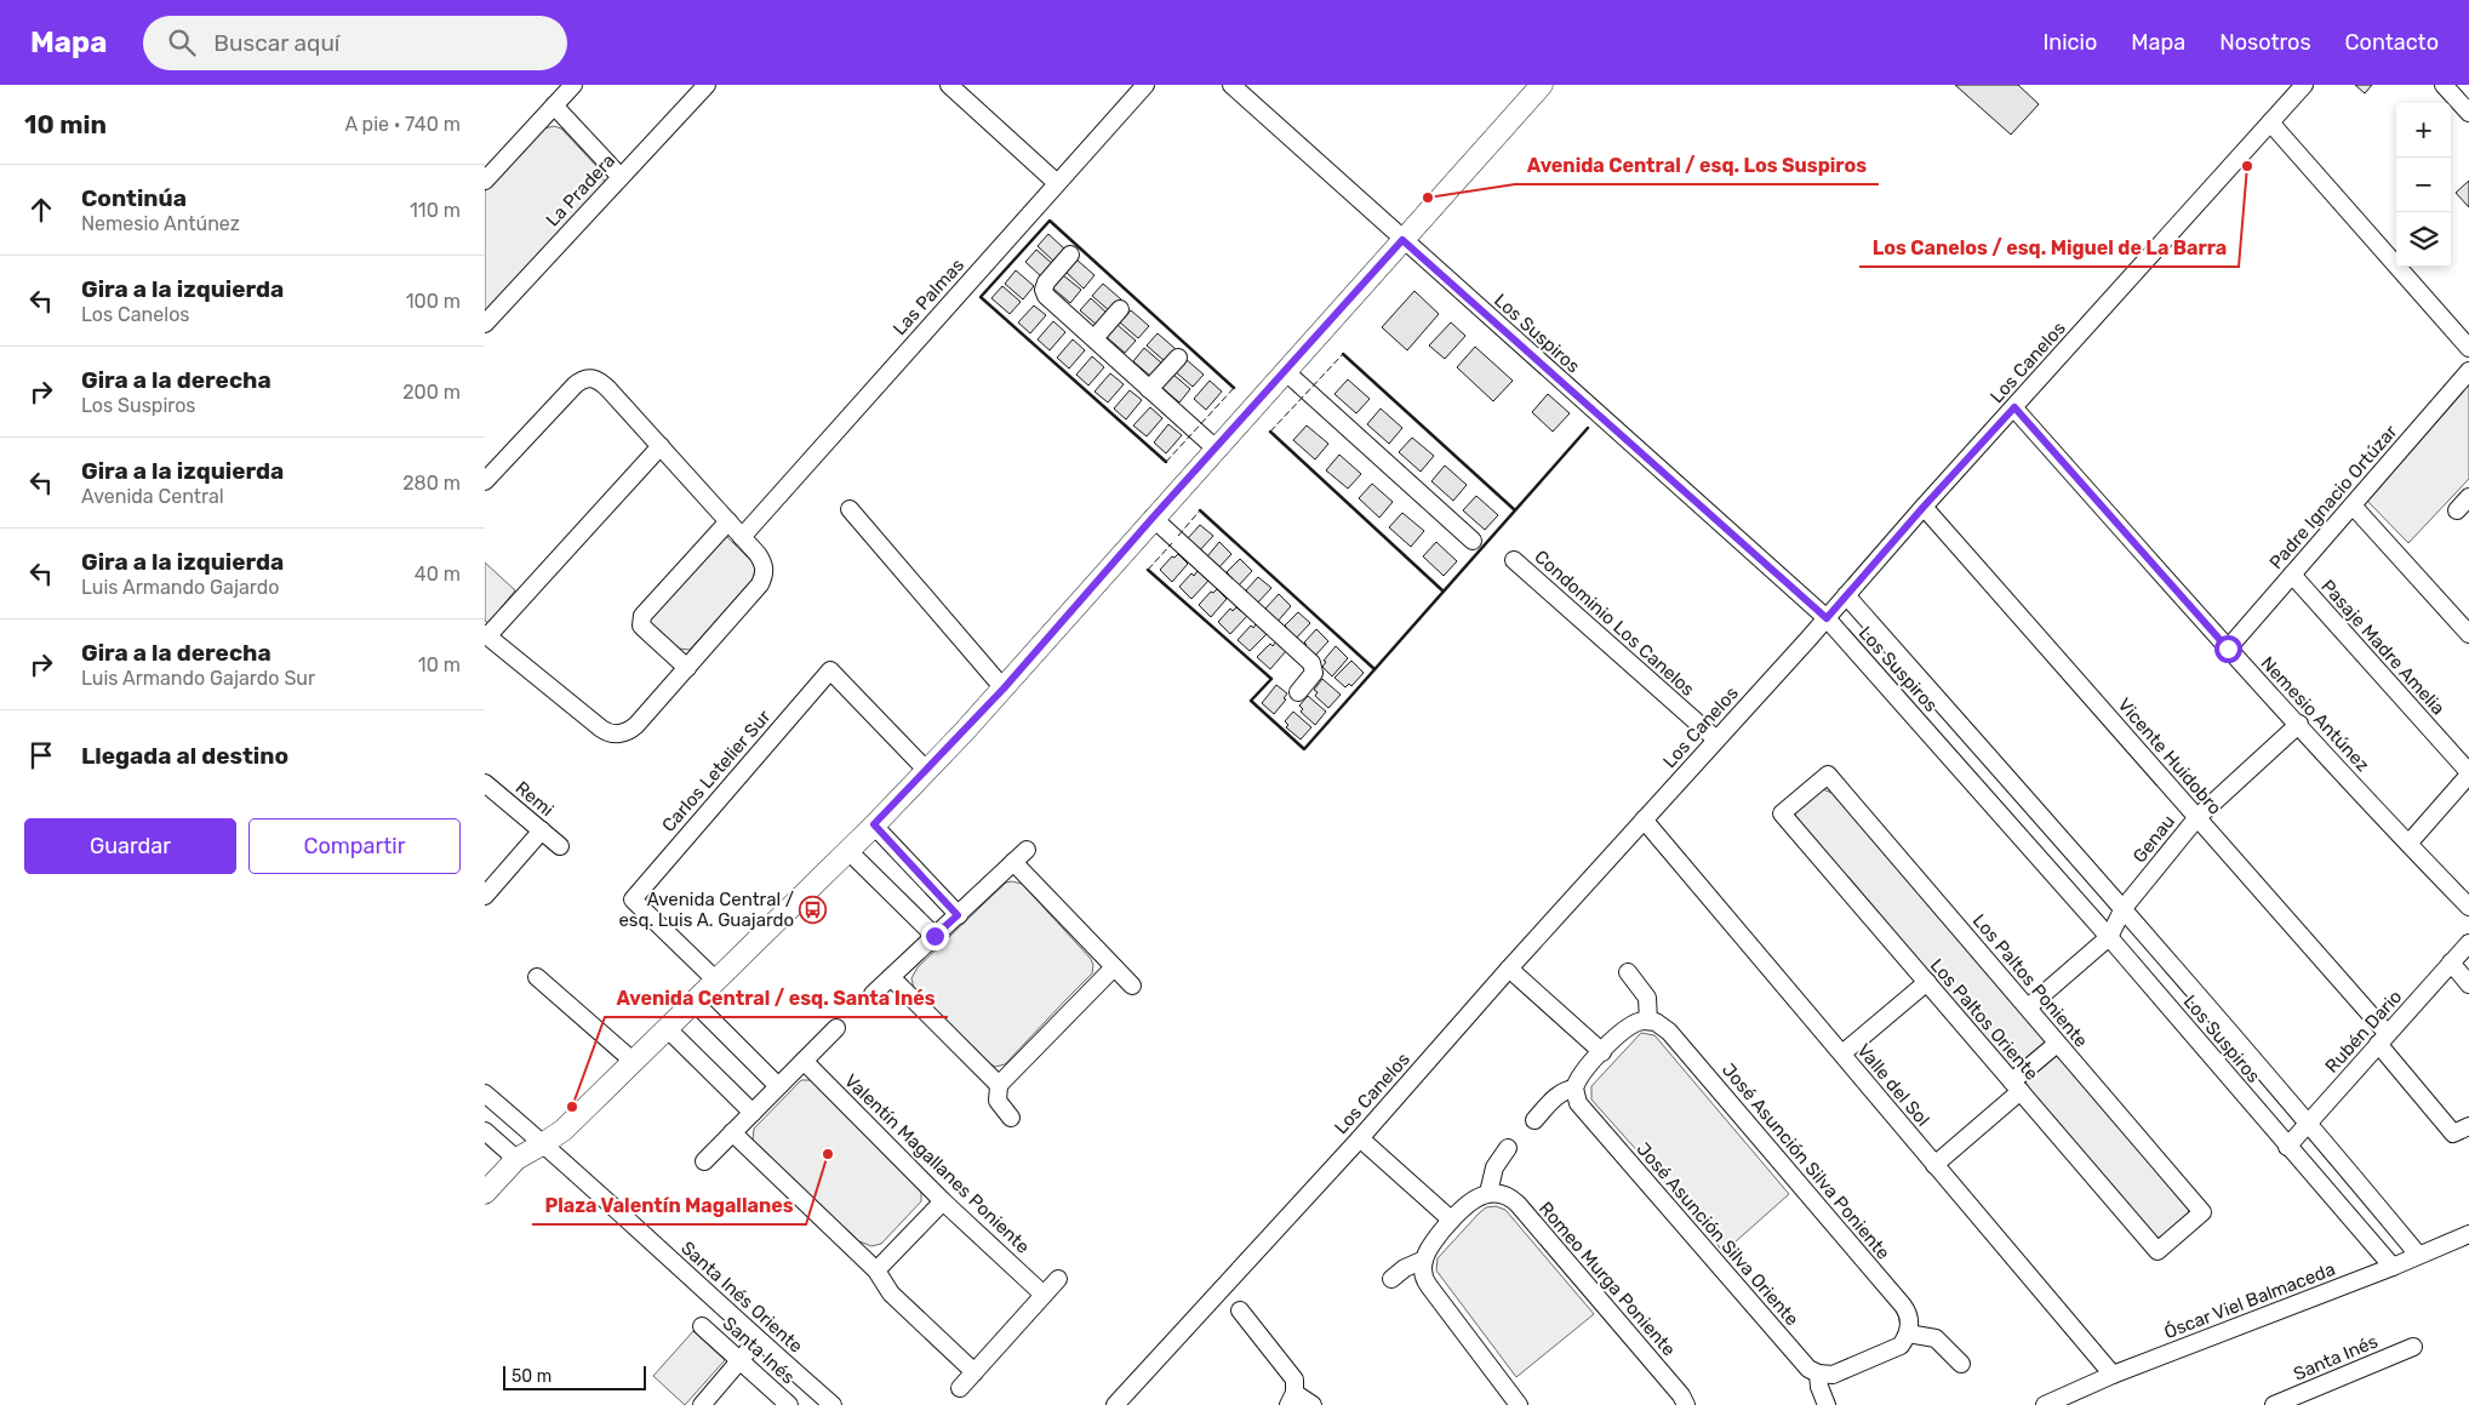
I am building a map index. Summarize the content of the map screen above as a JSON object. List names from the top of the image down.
{
  "streets": {
    "street": [
      "La Pradera",
      "Las Palmas",
      "Los Suspiros",
      "Los Canelos",
      "Padre Ignacio Ortúzar",
      "Condominio Los Canelos",
      "Pasaje Madre Amelia",
      "Nemesio Antúnez",
      "Vicente Huidobro",
      "Carlos Letelier Sur",
      "Remi",
      "Genau",
      "Los Paltos Poniente",
      "Los Paltos Oriente",
      "Rubén Dario",
      "Valle del Sol",
      "José Asunción Silva Poniente",
      "Valentín Magallanes Poniente",
      "José Asunción Silva Oriente",
      "Romeo Murga Poniente",
      "Santa Inés Oriente",
      "Óscar Viel Balmaceda",
      "Santa Inés"
    ]
  },
  "crossings": [
    ["Los Suspiros", "Los Canelos"],
    ["Los Suspiros", "Genau"],
    ["Los Suspiros", "Rubén Dario"],
    ["Los Suspiros", "Óscar Viel Balmaceda"],
    ["Los Canelos", "Condominio Los Canelos"],
    ["Los Canelos", "Nemesio Antúnez"],
    ["Los Canelos", "Vicente Huidobro"],
    ["Los Canelos", "Valle del Sol"],
    ["Padre Ignacio Ortúzar", "Pasaje Madre Amelia"],
    ["Padre Ignacio Ortúzar", "Nemesio Antúnez"],
    ["Nemesio Antúnez", "Genau"],
    ["Vicente Huidobro", "Genau"],
    ["Vicente Huidobro", "Rubén Dario"],
    ["Los Paltos Poniente", "Los Paltos Oriente"],
    ["Valle del Sol", "Óscar Viel Balmaceda"]
  ],
  "places": {
    "other": [
      "Los Canelos / esq. Miguel de La Barra",
      "Avenida Central / esq. Los Suspiros",
      "Avenida Central / esq. Santa Inés",
      "Plaza Valentín Magallanes"
    ],
    "bus stop": ["Avenida Central / esq. Luis A. Guajardo"]
  },
  "scale_bar": "50 m",
  "page": {
    "header": "Mapa",
    "search": "Buscar aquí",
    "nav": [
      "Inicio",
      "Mapa",
      "Nosotros",
      "Contacto"
    ],
    "heading": ["10 min", "A pie · 740 m"],
    "map_buttons": ["+", "−"],
    "list": [
      ["Continúa", "Nemesio Antúnez", "110 m"],
      ["Gira a la izquierda", "Los Canelos", "100 m"],
      ["Gira a la derecha", "Los Suspiros", "200 m"],
      ["Gira a la izquierda", "Avenida Central", "280 m"],
      ["Gira a la izquierda", "Luis Armando Gajardo", "40 m"],
      ["Gira a la derecha", "Luis Armando Gajardo Sur", "10 m"],
      "Llegada al destino"
    ],
    "buttons": ["Guardar", "Compartir"],
    "scale": "50 m"
  }
}
